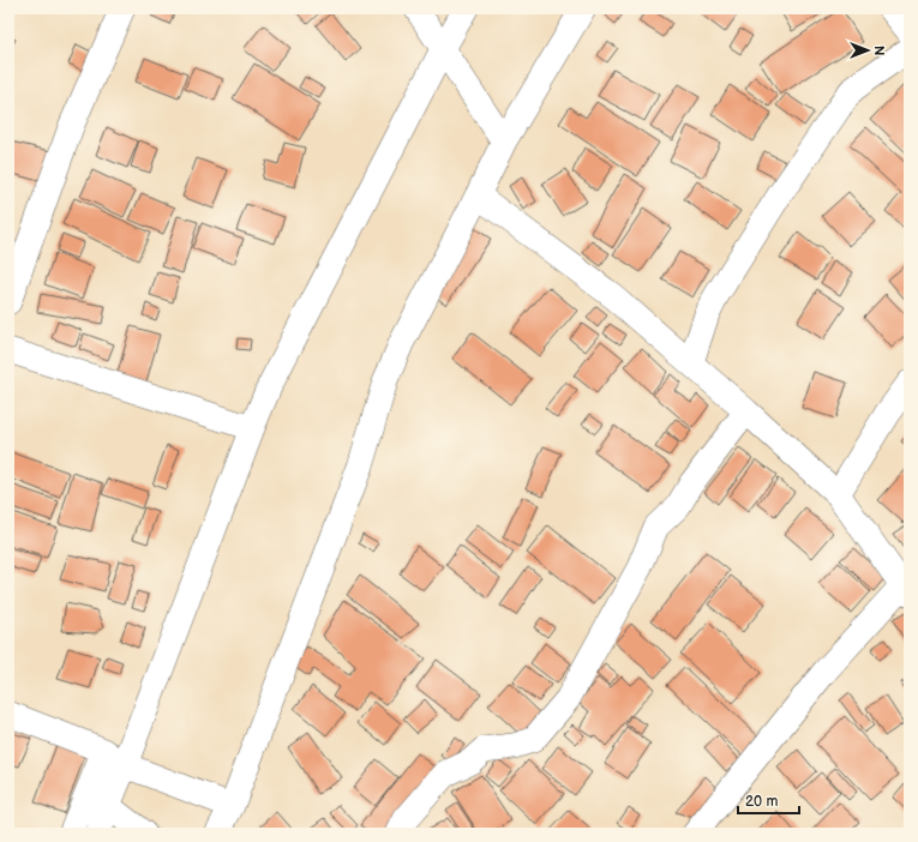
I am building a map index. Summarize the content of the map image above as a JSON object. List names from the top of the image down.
{
  "scale_bar": "20 m",
  "north": "right"
}
